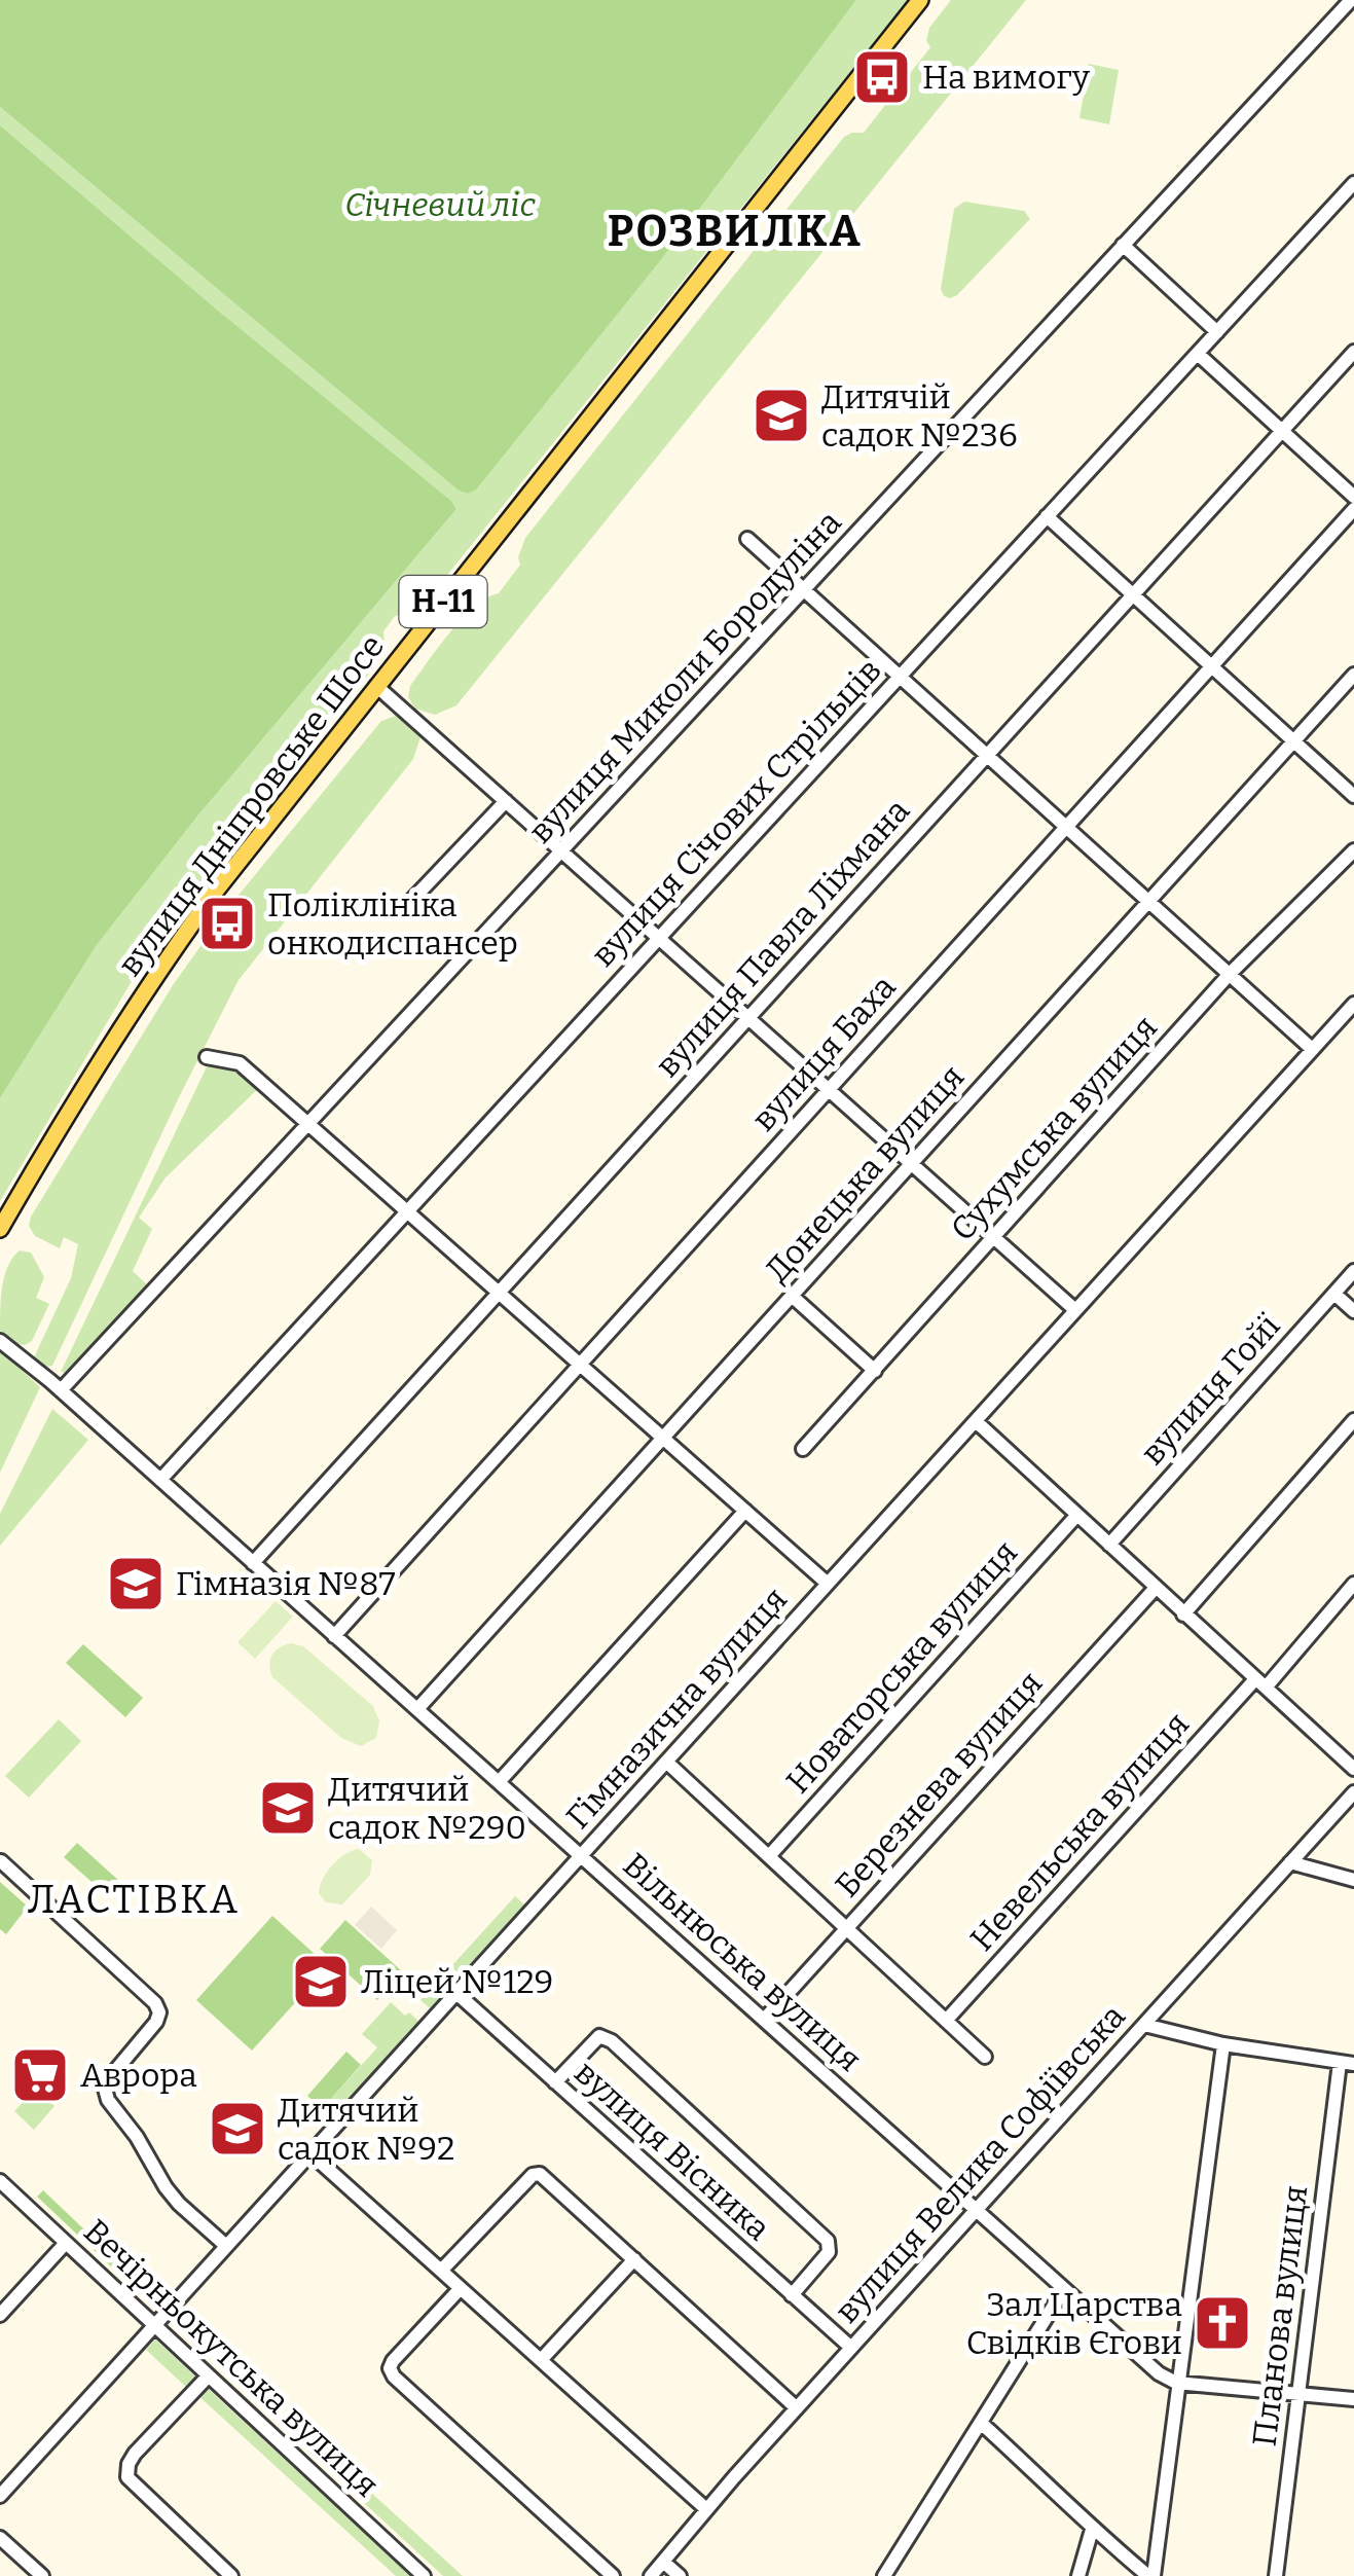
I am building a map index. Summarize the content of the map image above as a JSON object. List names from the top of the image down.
{
  "streets": {
    "main road": ["Н-11", "вулиця Дніпровське Шосе"],
    "street": [
      "вулиця Миколи Бородуліна",
      "вулиця Січових Стрільців",
      "вулиця Павла Ліхмана",
      "вулиця Баха",
      "Сухумська вулиця",
      "Донецька вулиця",
      "вулиця Гойї",
      "Новаторська вулиця",
      "Гімназична вулиця",
      "Березнева вулиця",
      "Невельська вулиця",
      "Вільнюська вулиця",
      "вулиця Вісника",
      "вулиця Велика Софіївська",
      "Планова вулиця",
      "Вечірньокутська вулиця"
    ]
  },
  "crossings": [
    ["вулиця Миколи Бородуліна", "Вільнюська вулиця"],
    ["вулиця Січових Стрільців", "Вільнюська вулиця"],
    ["вулиця Павла Ліхмана", "Вільнюська вулиця"],
    ["вулиця Баха", "Вільнюська вулиця"],
    ["Донецька вулиця", "Вільнюська вулиця"],
    ["Гімназична вулиця", "Вільнюська вулиця"],
    ["Гімназична вулиця", "вулиця Вісника"],
    ["Гімназична вулиця", "Вечірньокутська вулиця"],
    ["Березнева вулиця", "Вільнюська вулиця"],
    ["Вільнюська вулиця", "вулиця Велика Софіївська"],
    ["Вільнюська вулиця", "Планова вулиця"],
    ["вулиця Вісника", "вулиця Велика Софіївська"]
  ],
  "districts": ["РОЗВИЛКА", "ЛАСТІВКА"],
  "parks": ["Січневий ліс"],
  "places": {
    "bus stop": ["На вимогу", "Поліклініка онкодиспансер"],
    "school or university": [
      "Дитячій садок №236",
      "Гімназія №87",
      "Дитячий садок №290",
      "Ліцей №129",
      "Дитячий садок №92"
    ],
    "supermarket": ["Аврора"],
    "church": ["Зал Царства Свідків Єгови"]
  }
}
